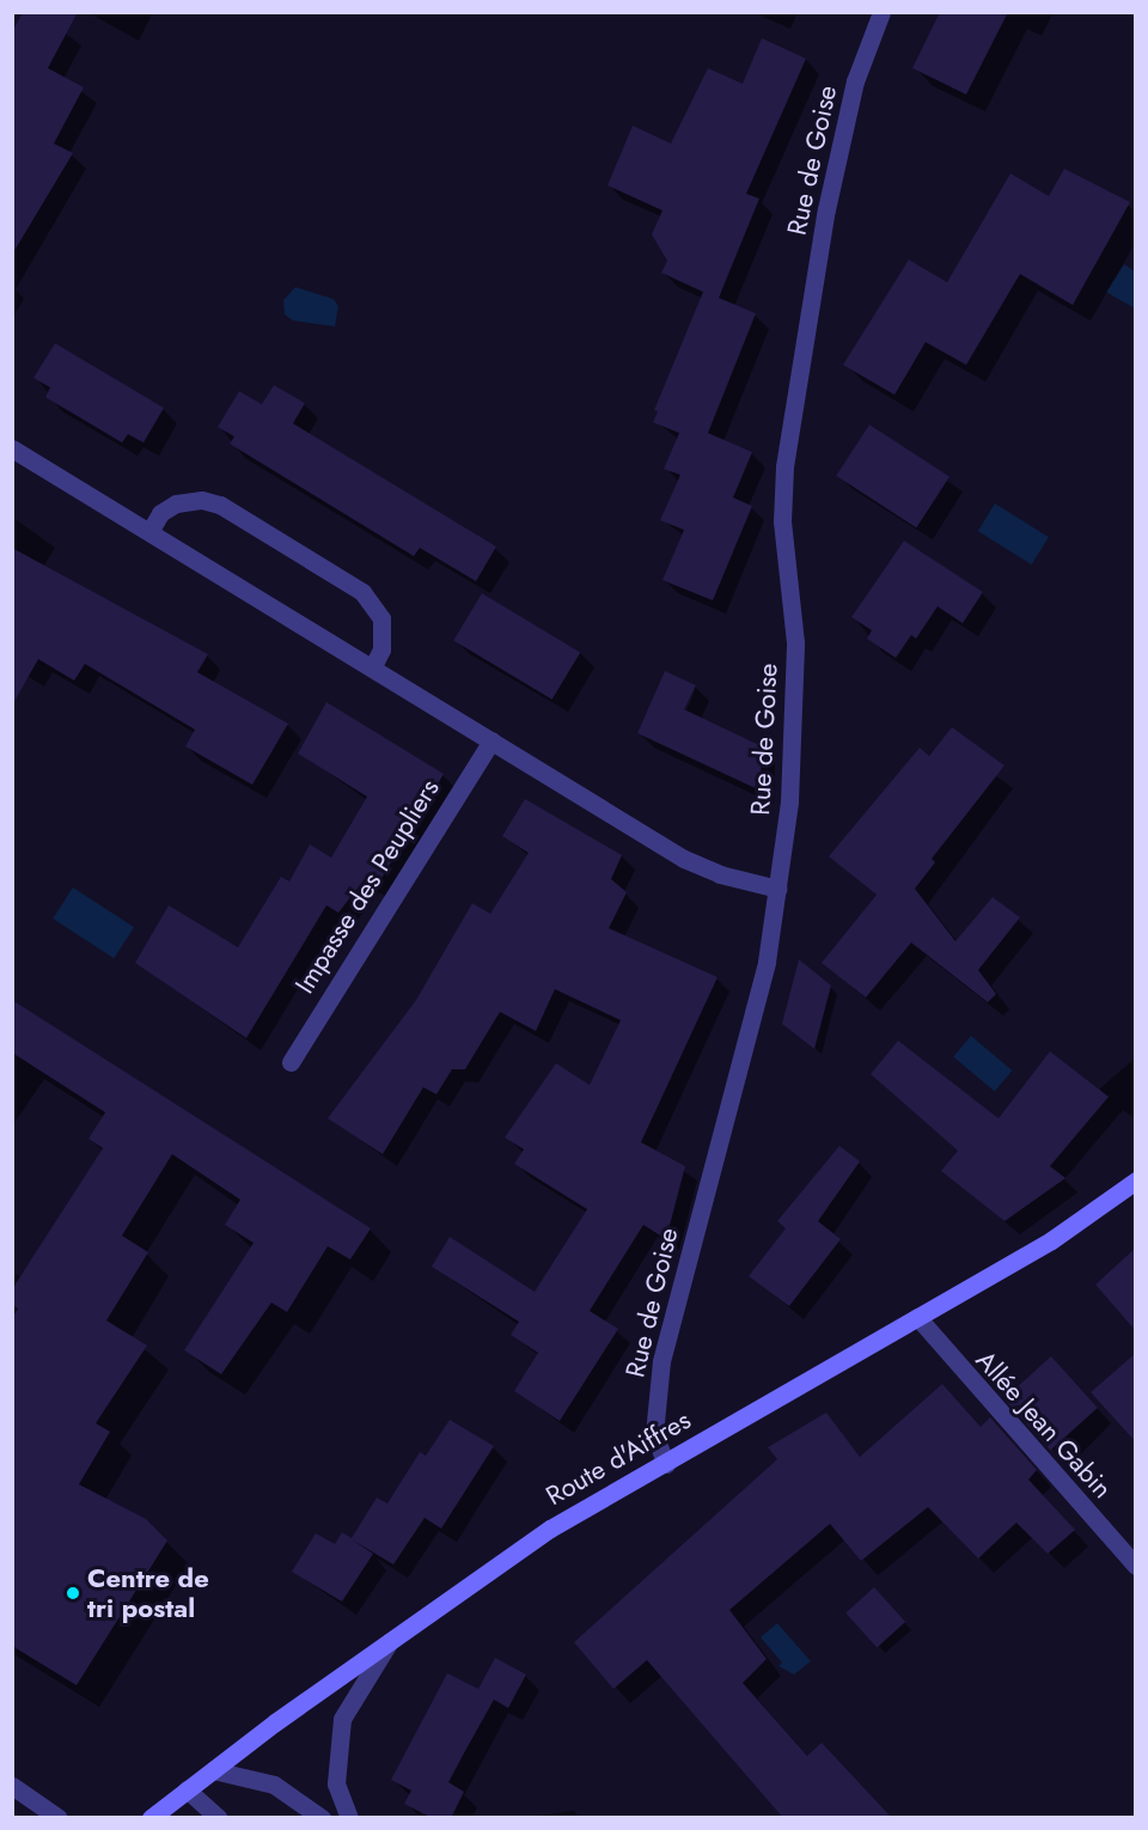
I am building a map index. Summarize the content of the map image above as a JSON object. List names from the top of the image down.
{
  "streets": {
    "main road": ["Route d'Aiffres"],
    "street": ["Rue de Goise", "Impasse des Peupliers", "Allée Jean Gabin"]
  },
  "crossings": [
    ["Rue de Goise", "Route d'Aiffres"],
    ["Allée Jean Gabin", "Route d'Aiffres"]
  ],
  "places": ["Centre de tri postal"]
}
